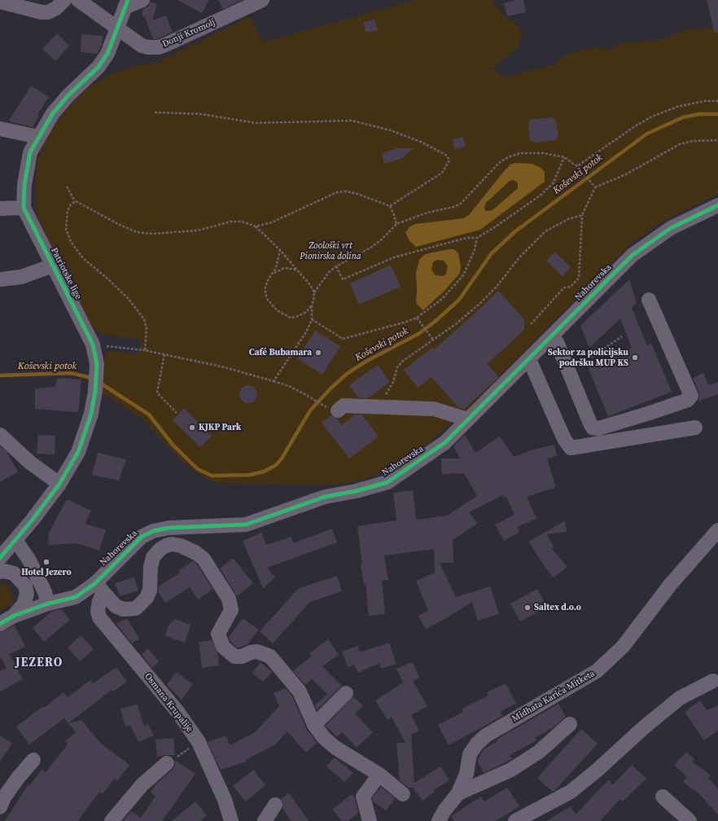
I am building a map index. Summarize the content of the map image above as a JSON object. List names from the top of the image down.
{
  "streets": {
    "street": [
      "Donji Kromolj",
      "Patriotske lige",
      "Nahorevska",
      "Midhata Karića Mitketa",
      "Osmana Krupalije"
    ]
  },
  "crossings": [
    ["Donji Kromolj", "Patriotske lige"],
    ["Nahorevska", "Osmana Krupalije"]
  ],
  "districts": ["JEZERO"],
  "water": ["Koševski potok"],
  "parks": ["Zoološki vrt Pionirska dolina"],
  "places": [
    "Café Bubamara",
    "Sektor za policijsku podršku MUP KS",
    "KJKP Park",
    "Hotel Jezero",
    "Saltex d.o.o"
  ]
}
